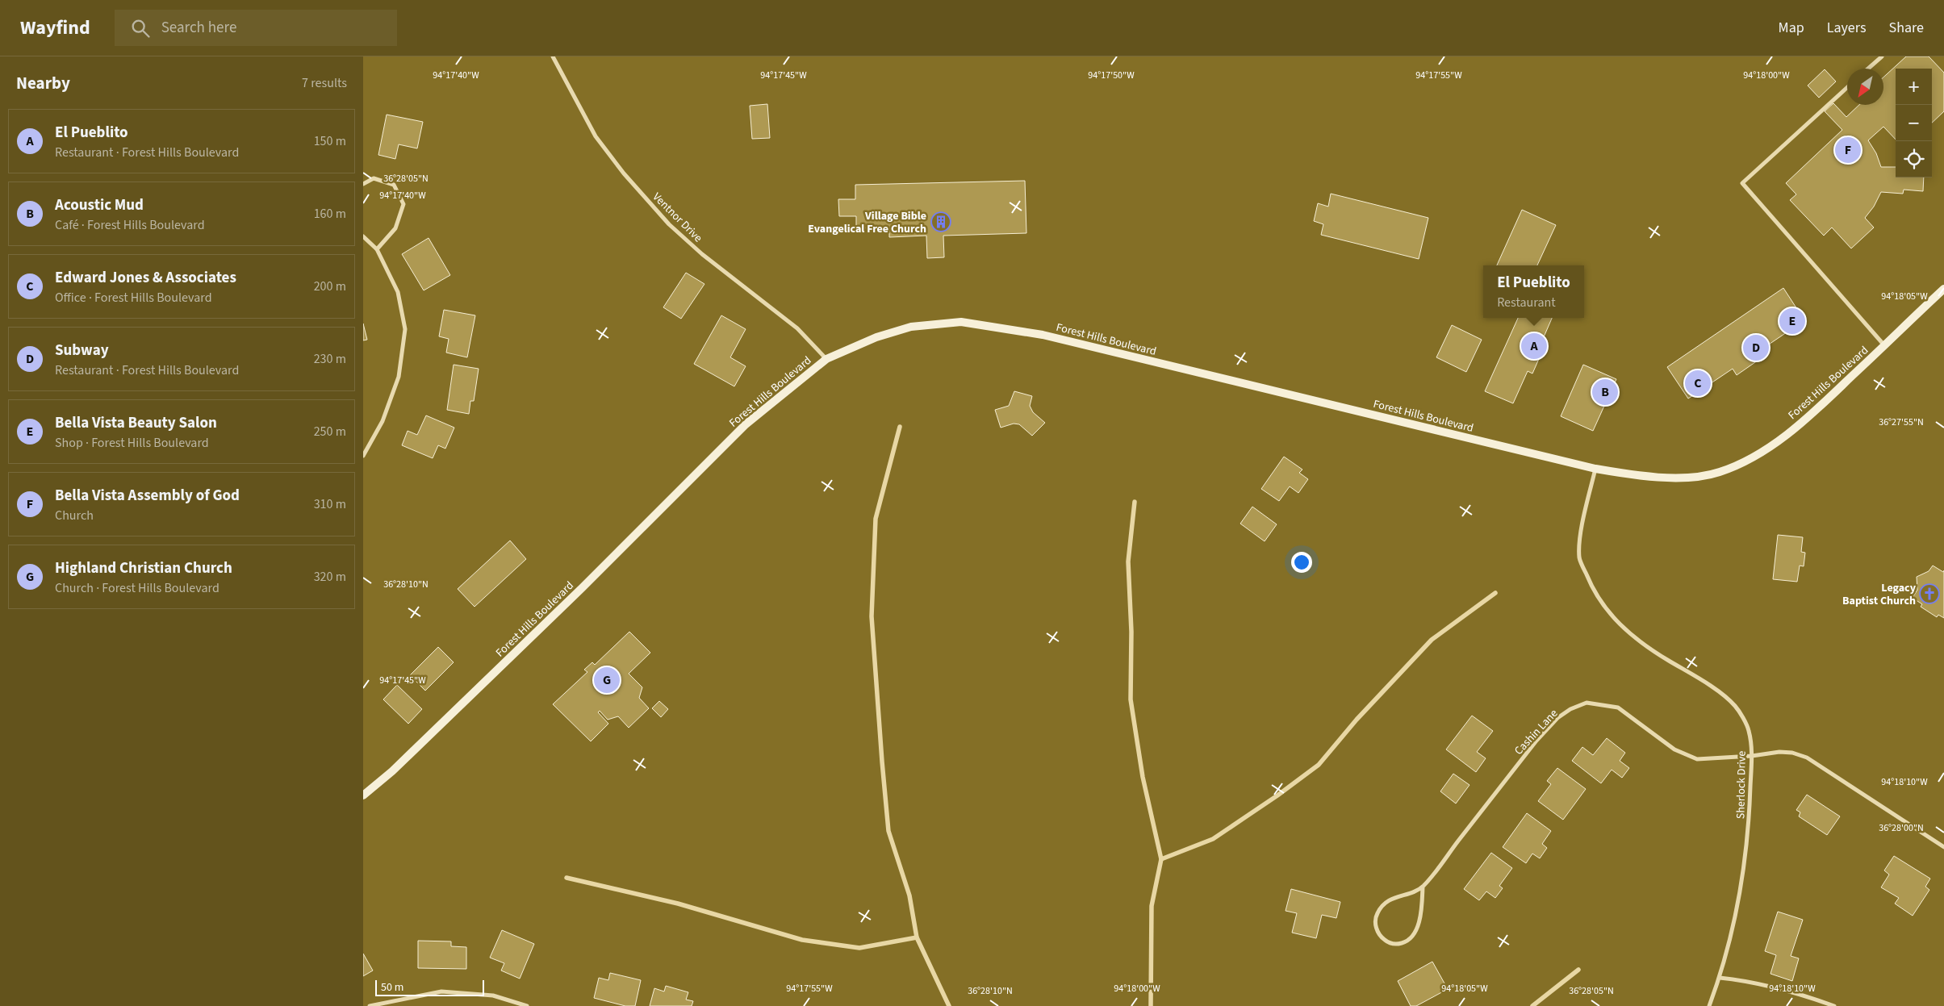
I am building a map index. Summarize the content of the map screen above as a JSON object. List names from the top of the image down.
{
  "streets": {
    "main road": ["Forest Hills Boulevard"],
    "street": ["Ventnor Drive", "Cashin Lane", "Sherlock Drive"]
  },
  "crossings": [
    ["Ventnor Drive", "Forest Hills Boulevard"],
    ["Forest Hills Boulevard", "Sherlock Drive"],
    ["Cashin Lane", "Sherlock Drive"]
  ],
  "places": {
    "building": ["Village Bible Evangelical Free Church"],
    "church": ["Legacy Baptist Church"]
  },
  "scale_bar": "50 m",
  "north": "bottom left",
  "page": {
    "header": "Wayfind",
    "search": "Search here",
    "nav": ["Map", "Layers", "Share"],
    "heading": ["Nearby", "7 results"],
    "map_buttons": ["+", "−"],
    "list": [
      {
        "mark": "A",
        "name": "El Pueblito",
        "note": "Restaurant · Forest Hills Boulevard",
        "value": "150 m"
      },
      {
        "mark": "B",
        "name": "Acoustic Mud",
        "note": "Café · Forest Hills Boulevard",
        "value": "160 m"
      },
      {
        "mark": "C",
        "name": "Edward Jones & Associates",
        "note": "Office · Forest Hills Boulevard",
        "value": "200 m"
      },
      {
        "mark": "D",
        "name": "Subway",
        "note": "Restaurant · Forest Hills Boulevard",
        "value": "230 m"
      },
      {
        "mark": "E",
        "name": "Bella Vista Beauty Salon",
        "note": "Shop · Forest Hills Boulevard",
        "value": "250 m"
      },
      {
        "mark": "F",
        "name": "Bella Vista Assembly of God",
        "note": "Church",
        "value": "310 m"
      },
      {
        "mark": "G",
        "name": "Highland Christian Church",
        "note": "Church · Forest Hills Boulevard",
        "value": "320 m"
      }
    ],
    "pins": [
      "F",
      "E",
      "A",
      "D",
      "C",
      "B",
      "G"
    ],
    "popup": ["El Pueblito", "Restaurant"],
    "scale": "50 m"
  },
  "coordinates": [
    "94°17'40\"W",
    "94°17'45\"W",
    "94°17'50\"W",
    "94°17'55\"W",
    "94°18'00\"W",
    "36°28'05\"N",
    "94°18'05\"W",
    "36°27'55\"N",
    "36°28'10\"N",
    "94°18'10\"W",
    "36°28'00\"N"
  ]
}
